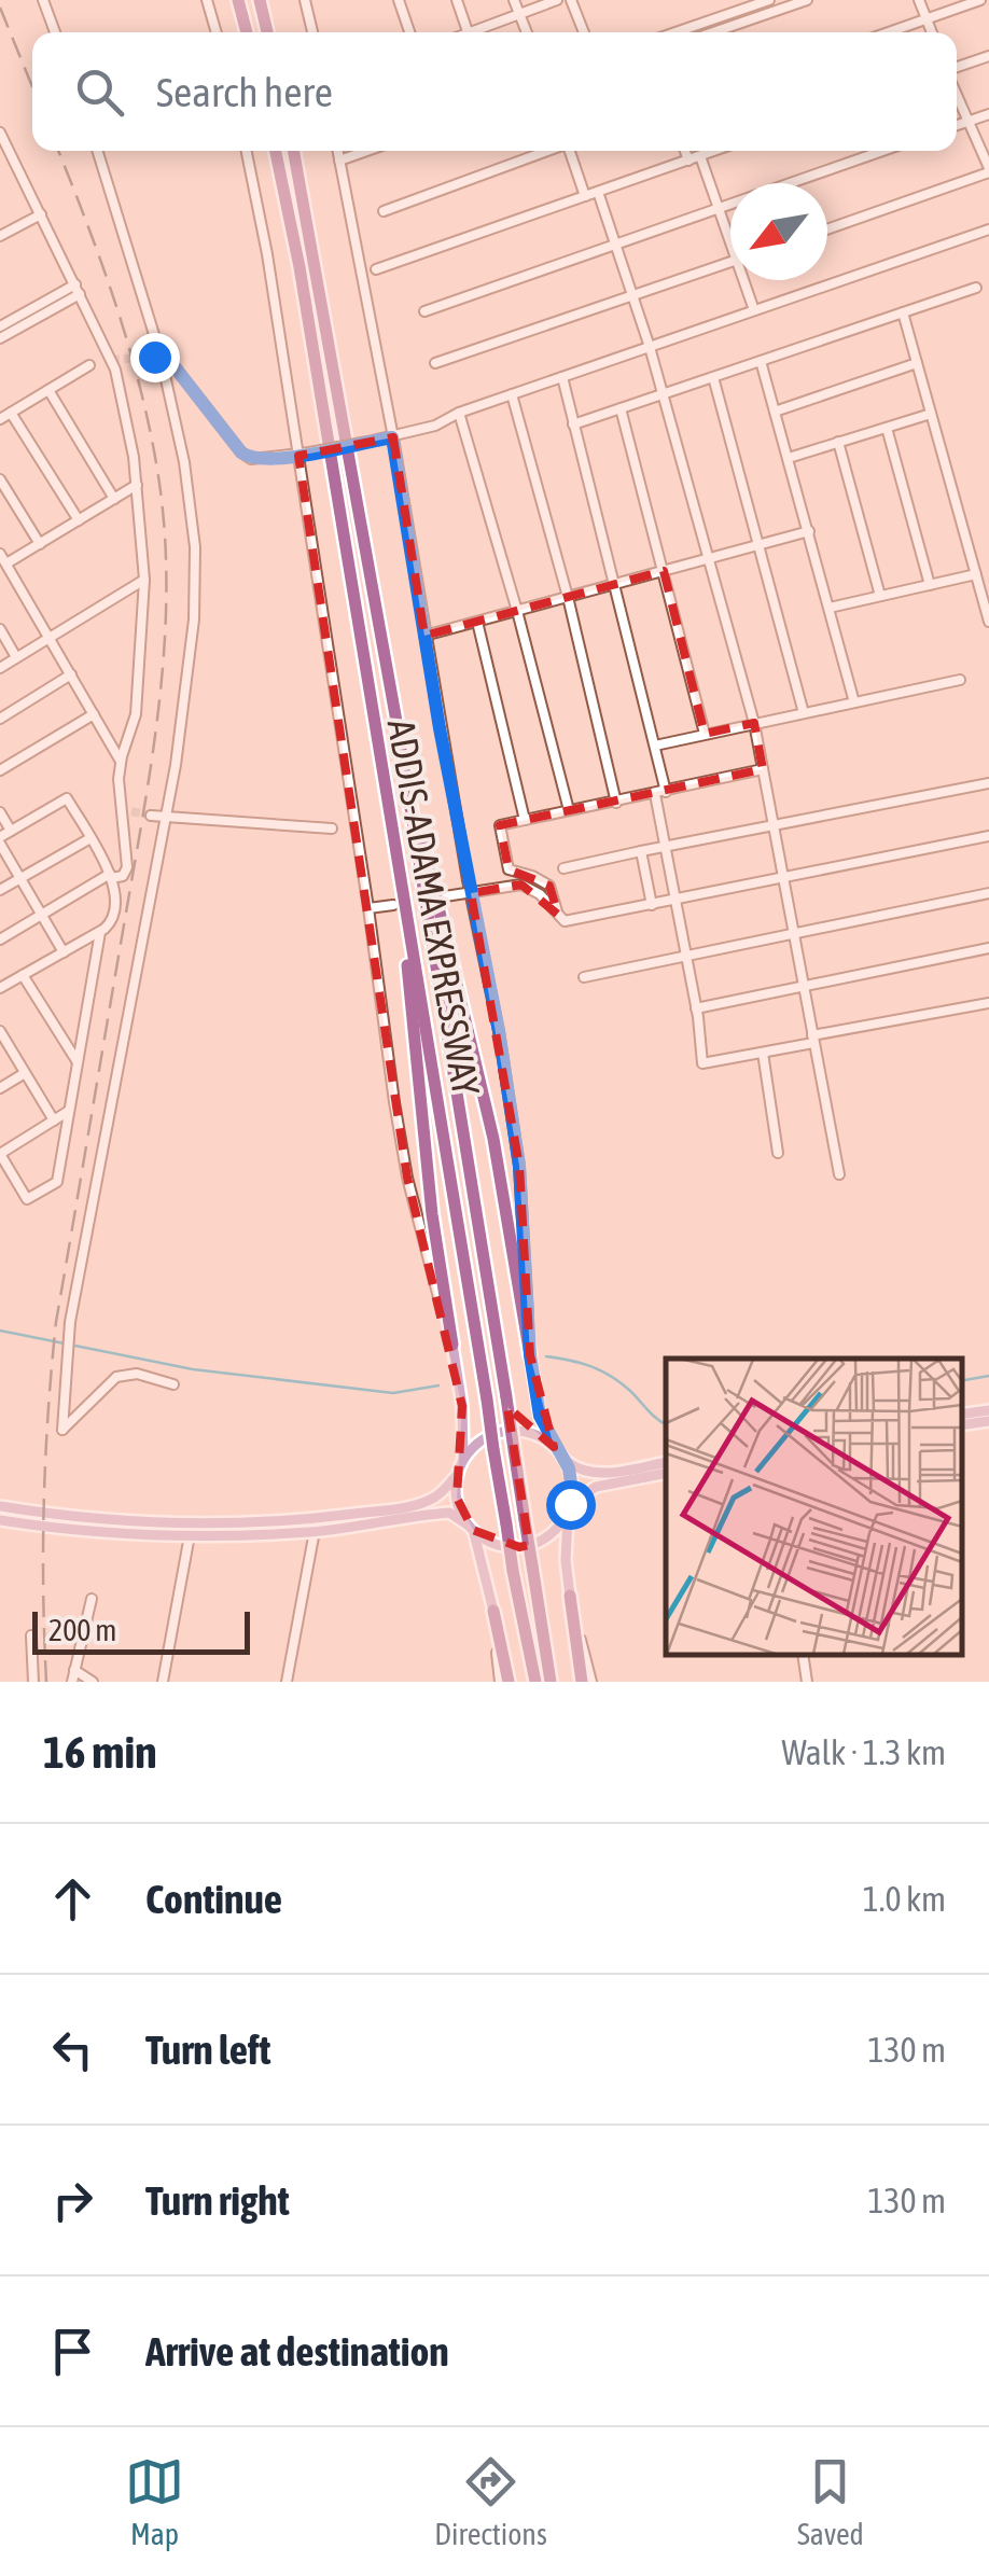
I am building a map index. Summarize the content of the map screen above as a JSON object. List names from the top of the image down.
{
  "streets": {
    "highway": ["ADDIS-ADAMA EXPRESSWAY"]
  },
  "scale_bar": "200 m",
  "north": "bottom left",
  "page": {
    "search": "Search here",
    "scale": "200 m",
    "heading": ["16 min", "Walk · 1.3 km"],
    "list": [
      ["Continue", "1.0 km"],
      ["Turn left", "130 m"],
      ["Turn right", "130 m"],
      "Arrive at destination"
    ],
    "nav": ["Map", "Directions", "Saved"]
  }
}
